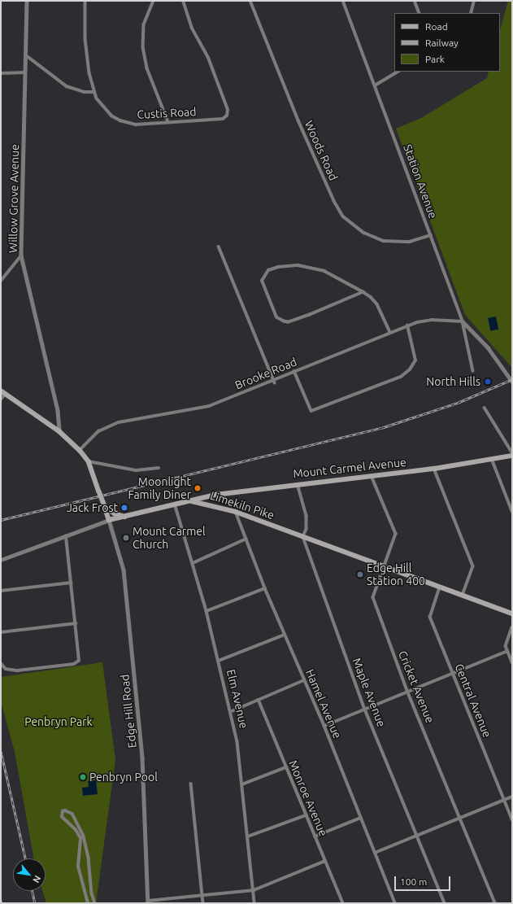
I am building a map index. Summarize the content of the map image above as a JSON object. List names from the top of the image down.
{
  "streets": {
    "main road": ["Mount Carmel Avenue", "Limekiln Pike"],
    "street": [
      "Custis Road",
      "Woods Road",
      "Station Avenue",
      "Willow Grove Avenue",
      "Brooke Road",
      "Cricket Avenue",
      "Maple Avenue",
      "Elm Avenue",
      "Central Avenue",
      "Hamel Avenue",
      "Edge Hill Road",
      "Monroe Avenue"
    ]
  },
  "crossings": [
    ["Woods Road", "Station Avenue"],
    ["Station Avenue", "Brooke Road"],
    ["Mount Carmel Avenue", "Limekiln Pike"],
    ["Mount Carmel Avenue", "Cricket Avenue"],
    ["Limekiln Pike", "Cricket Avenue"],
    ["Limekiln Pike", "Maple Avenue"],
    ["Limekiln Pike", "Elm Avenue"],
    ["Limekiln Pike", "Central Avenue"],
    ["Limekiln Pike", "Hamel Avenue"],
    ["Limekiln Pike", "Edge Hill Road"]
  ],
  "parks": ["Penbryn Park"],
  "places": [
    "North Hills",
    "Moonlight Family Diner",
    "Jack Frost",
    "Mount Carmel Church",
    "Edge Hill Station 400",
    "Penbryn Pool"
  ],
  "legend": ["Road", "Railway", "Park"],
  "scale_bar": "100 m",
  "north": "bottom right"
}
